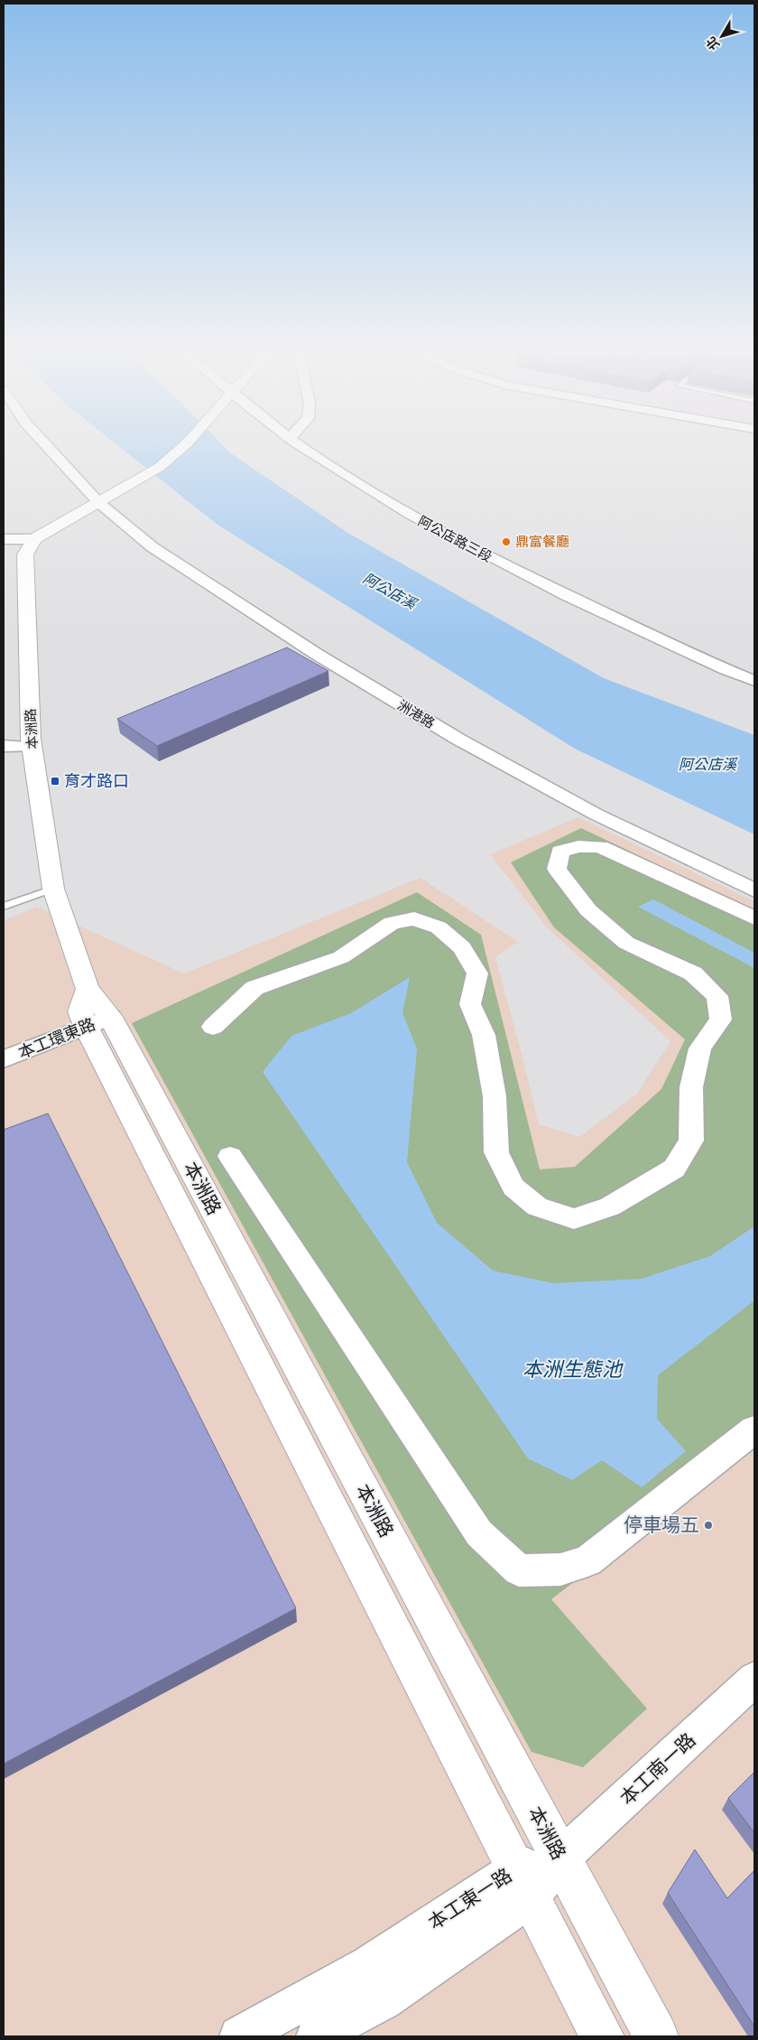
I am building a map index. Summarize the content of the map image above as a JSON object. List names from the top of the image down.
{
  "streets": {
    "main road": ["本洲路"],
    "street": [
      "阿公店路三段",
      "洲港路",
      "本工環東路",
      "本工南一路",
      "本工東一路"
    ]
  },
  "crossings": [
    ["本洲路", "本工環東路"],
    ["本洲路", "本工南一路"],
    ["本洲路", "本工東一路"],
    ["本工南一路", "本工東一路"]
  ],
  "water": ["阿公店溪", "本洲生態池"],
  "places": {
    "other": ["鼎富餐廳", "停車場五"],
    "transit": ["育才路口"]
  },
  "north": "bottom left"
}
